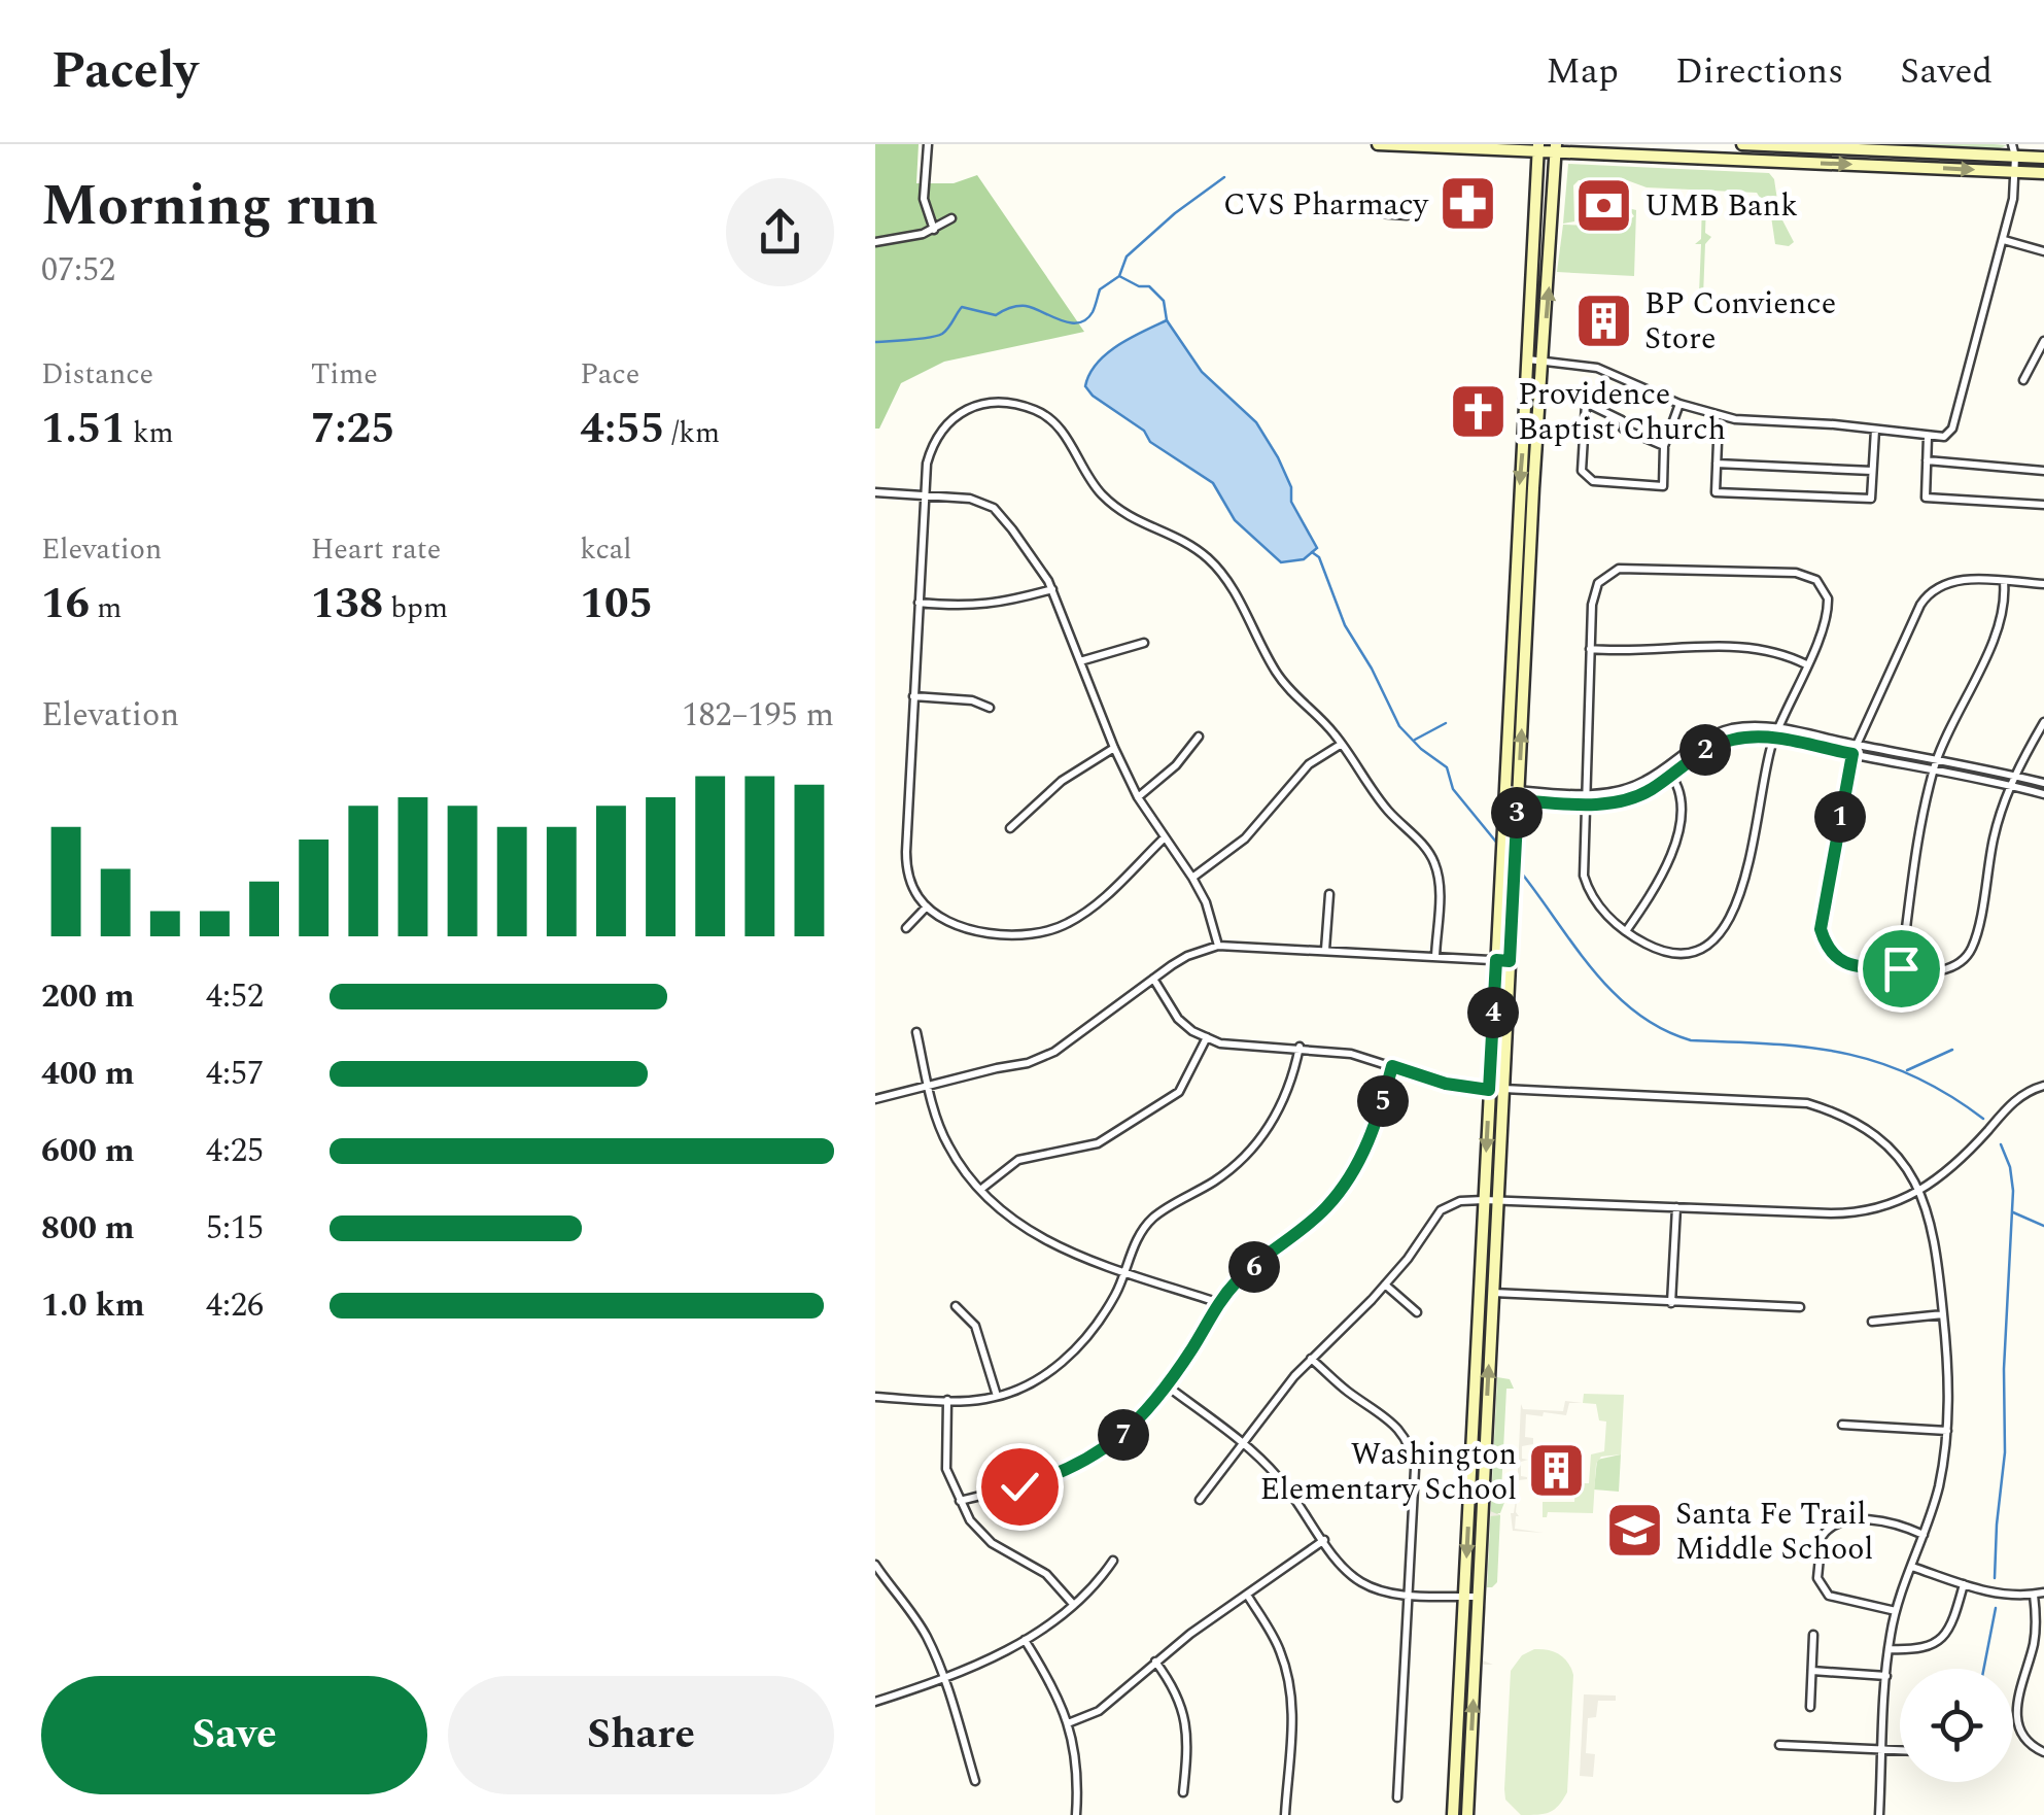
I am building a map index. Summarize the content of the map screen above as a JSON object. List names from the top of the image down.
{
  "places": {
    "pharmacy": ["CVS Pharmacy"],
    "bank": ["UMB Bank"],
    "building": ["BP Convience Store", "Washington Elementary School"],
    "church": ["Providence Baptist Church"],
    "school or university": ["Santa Fe Trail Middle School"]
  },
  "page": {
    "header": "Pacely",
    "nav": ["Map", "Directions", "Saved"],
    "heading": ["Morning run", "07:52"],
    "stats": [
      ["Distance", "1.51 km"],
      ["Time", "7:25"],
      ["Pace", "4:55 /km"],
      ["Elevation", "16 m"],
      ["Heart rate", "138 bpm"],
      ["kcal", "105"]
    ],
    "chart": ["Elevation", "182–195 m"],
    "pins": [
      "2",
      "3",
      "1",
      "4",
      "5",
      "6",
      "7"
    ],
    "list": [
      {
        "name": "200 m",
        "note": "4:52"
      },
      {
        "name": "400 m",
        "note": "4:57"
      },
      {
        "name": "600 m",
        "note": "4:25"
      },
      {
        "name": "800 m",
        "note": "5:15"
      },
      {
        "name": "1.0 km",
        "note": "4:26"
      }
    ],
    "buttons": ["Save", "Share"]
  }
}
